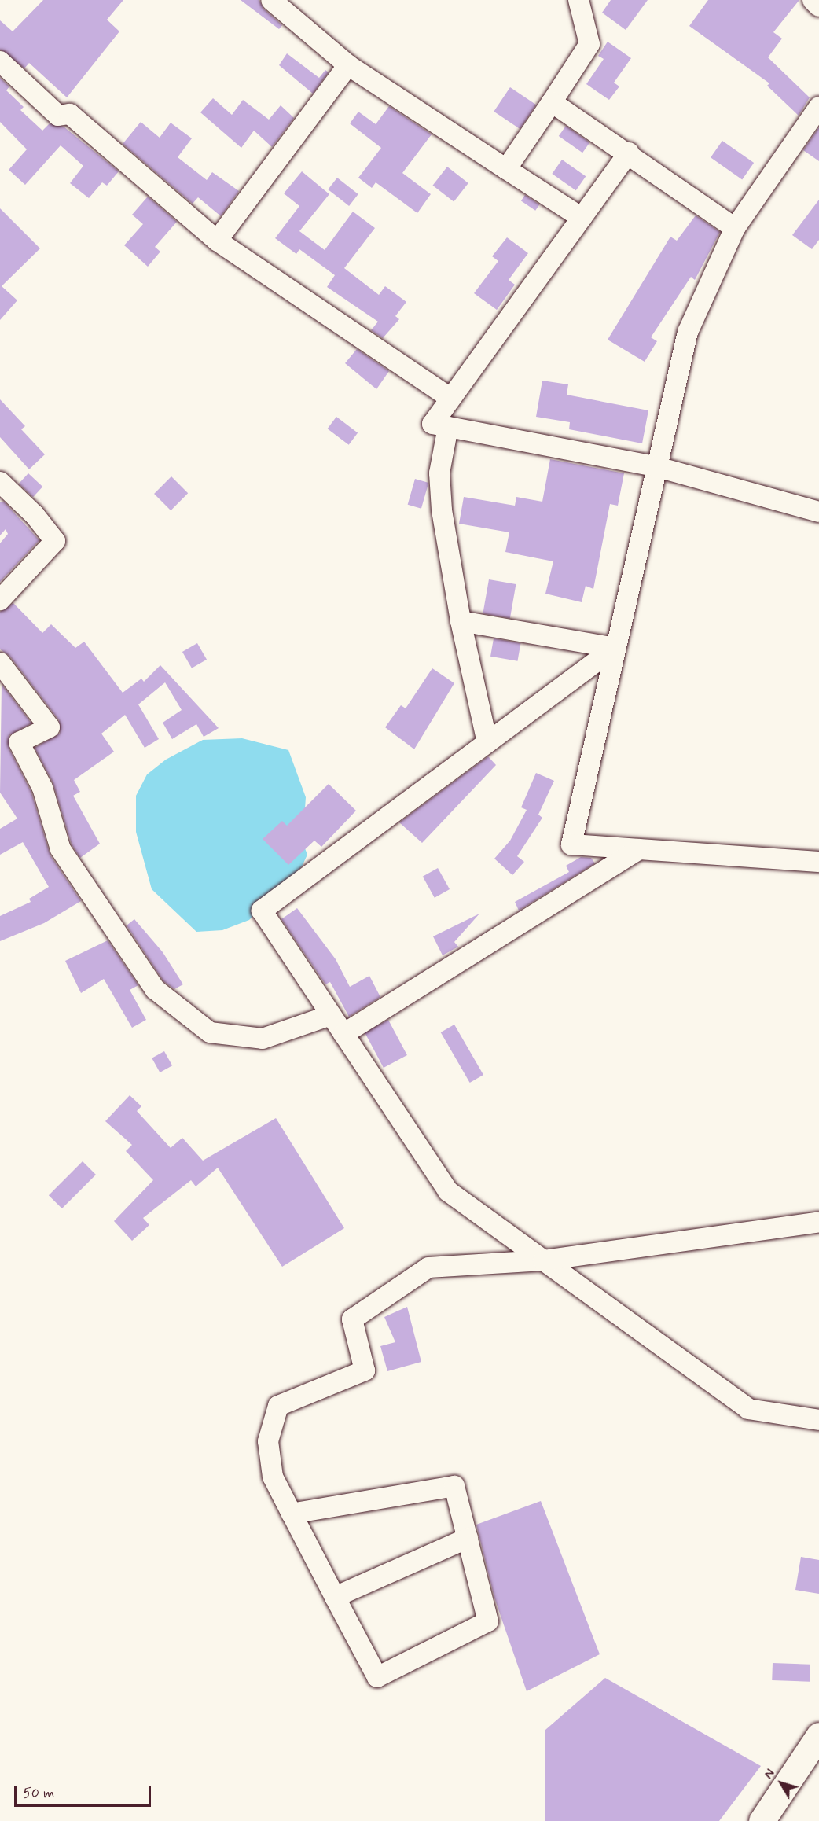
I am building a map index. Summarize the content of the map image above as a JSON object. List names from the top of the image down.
{
  "scale_bar": "50 m",
  "north": "top left"
}
